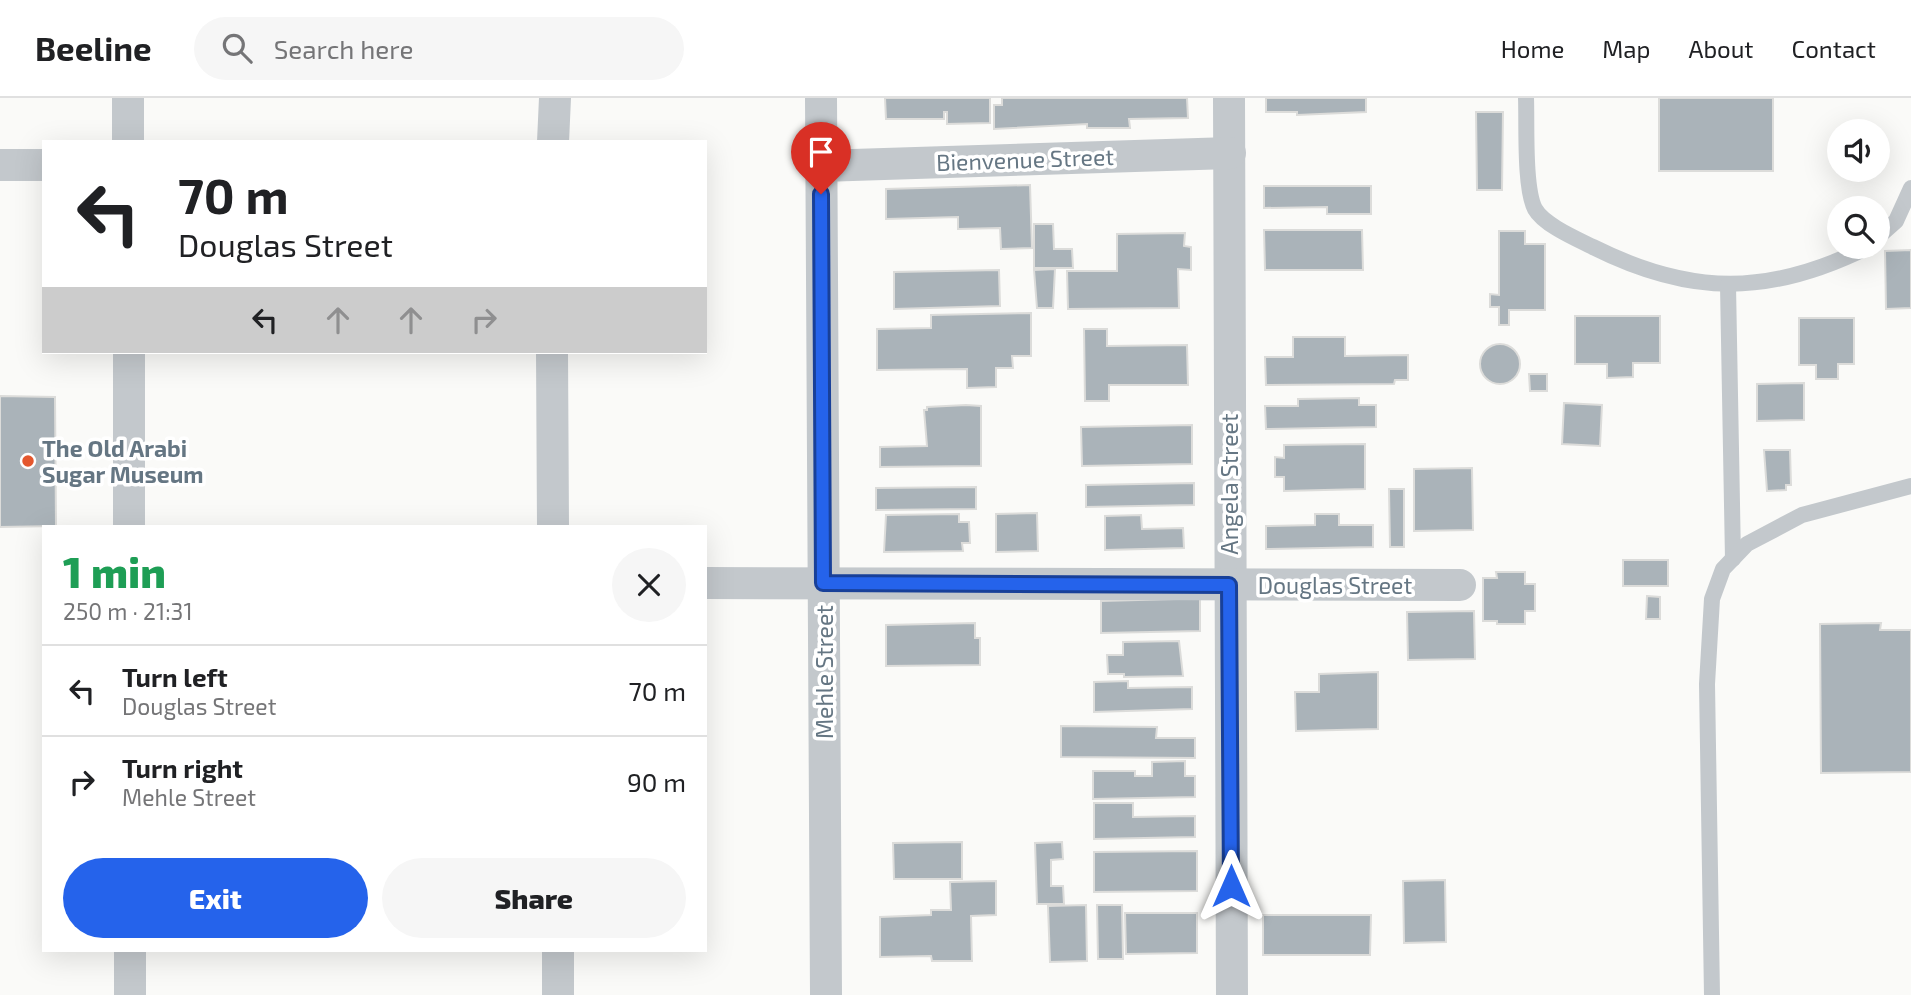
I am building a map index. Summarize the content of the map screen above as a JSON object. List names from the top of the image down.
{
  "streets": {
    "street": [
      "Bienvenue Street",
      "Angela Street",
      "Douglas Street",
      "Mehle Street"
    ]
  },
  "crossings": [
    ["Bienvenue Street", "Angela Street"],
    ["Bienvenue Street", "Mehle Street"],
    ["Angela Street", "Douglas Street"],
    ["Douglas Street", "Mehle Street"]
  ],
  "places": ["The Old Arabi Sugar Museum"],
  "page": {
    "header": "Beeline",
    "search": "Search here",
    "nav": [
      "Home",
      "Map",
      "About",
      "Contact"
    ],
    "turn": ["70 m", "Douglas Street"],
    "heading": ["1 min", "250 m · 21:31"],
    "list": [
      {
        "name": "Turn left",
        "note": "Douglas Street",
        "value": "70 m"
      },
      {
        "name": "Turn right",
        "note": "Mehle Street",
        "value": "90 m"
      }
    ],
    "buttons": ["Exit", "Share"]
  }
}
